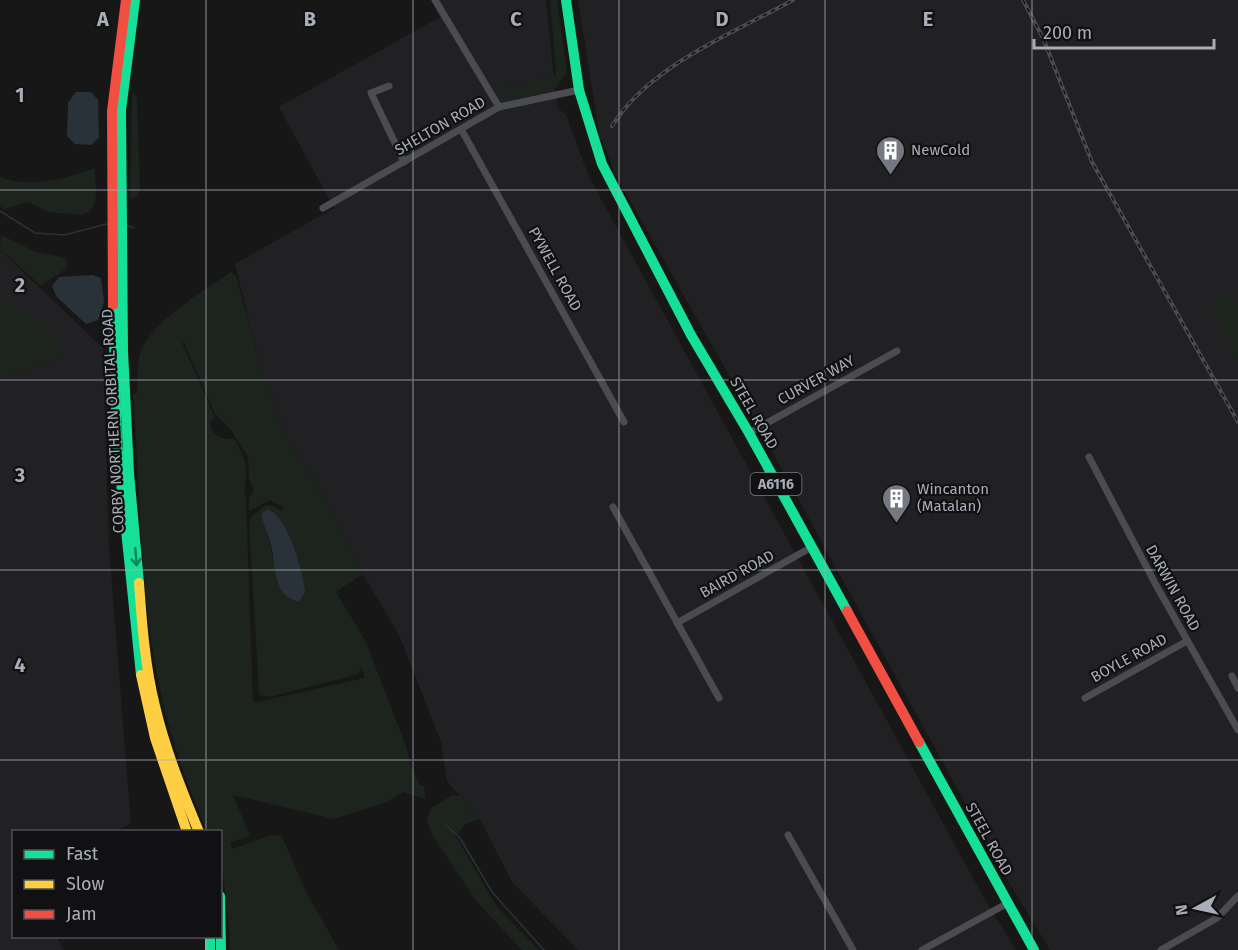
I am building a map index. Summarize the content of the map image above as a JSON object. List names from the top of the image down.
{
  "streets": {
    "street": [
      "SHELTON ROAD",
      "PYWELL ROAD",
      "CURVER WAY",
      "STEEL ROAD",
      "CORBY NORTHERN ORBITAL ROAD",
      "A6116",
      "BAIRD ROAD",
      "DARWIN ROAD",
      "BOYLE ROAD"
    ]
  },
  "crossings": [
    ["SHELTON ROAD", "PYWELL ROAD"],
    ["SHELTON ROAD", "STEEL ROAD"],
    ["CURVER WAY", "STEEL ROAD"],
    ["STEEL ROAD", "BAIRD ROAD"],
    ["DARWIN ROAD", "BOYLE ROAD"]
  ],
  "places": {
    "building": ["NewCold", "Wincanton (Matalan)"]
  },
  "legend": ["Fast", "Slow", "Jam"],
  "scale_bar": "200 m",
  "north": "left",
  "grid": {
    "columns": [
      "A",
      "B",
      "C",
      "D",
      "E"
    ],
    "rows": [
      "1",
      "2",
      "3",
      "4"
    ]
  }
}
